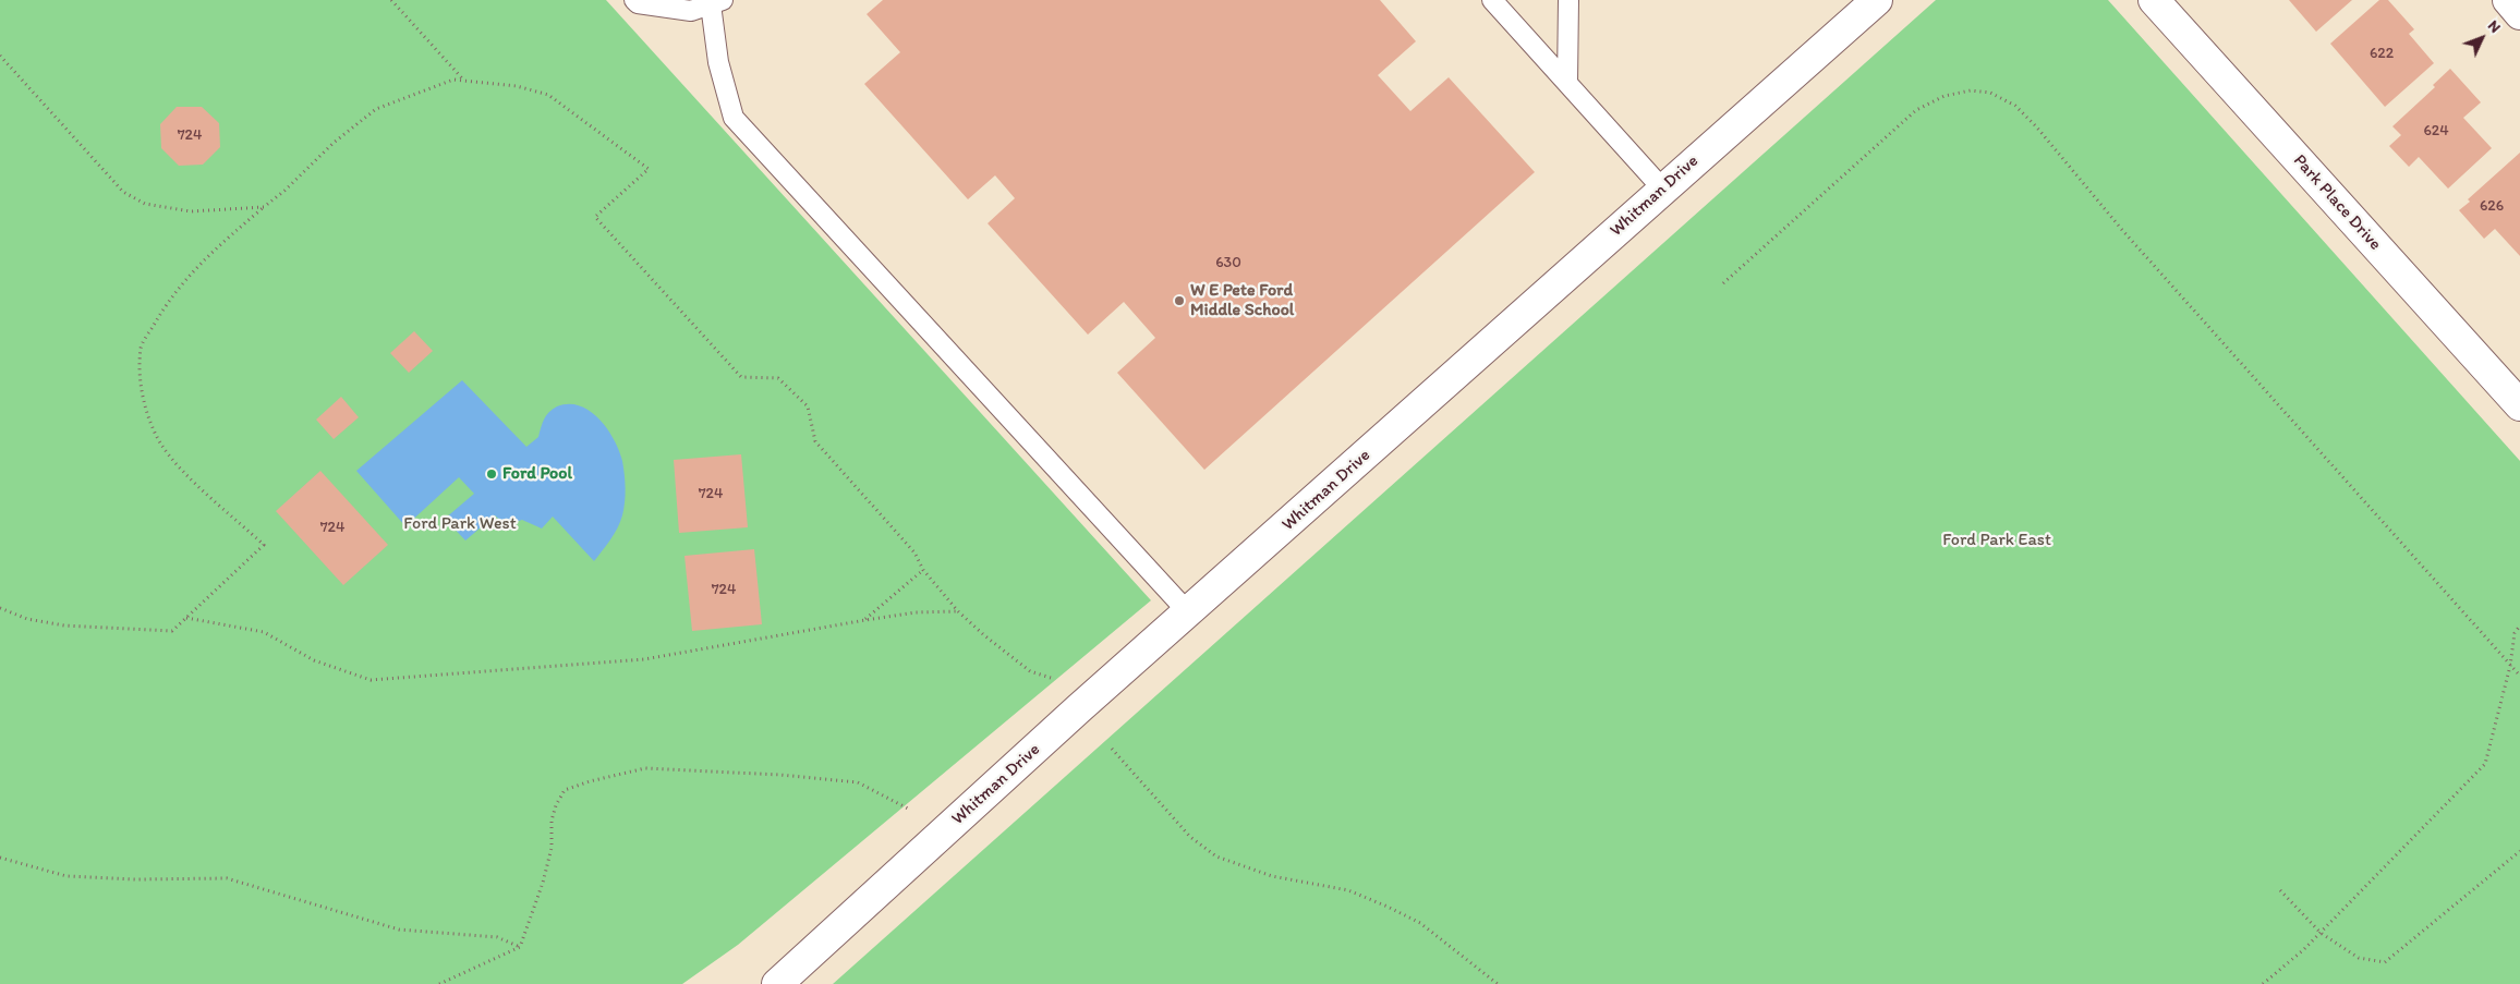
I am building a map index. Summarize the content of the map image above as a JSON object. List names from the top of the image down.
{
  "streets": {
    "street": ["Whitman Drive", "Park Place Drive"]
  },
  "parks": ["Ford Park West", "Ford Park East"],
  "places": ["W E Pete Ford Middle School", "Ford Pool"],
  "house_numbers": [
    "622",
    "624",
    "724",
    "626",
    "630",
    "724",
    "724",
    "724"
  ],
  "north": "top right"
}
